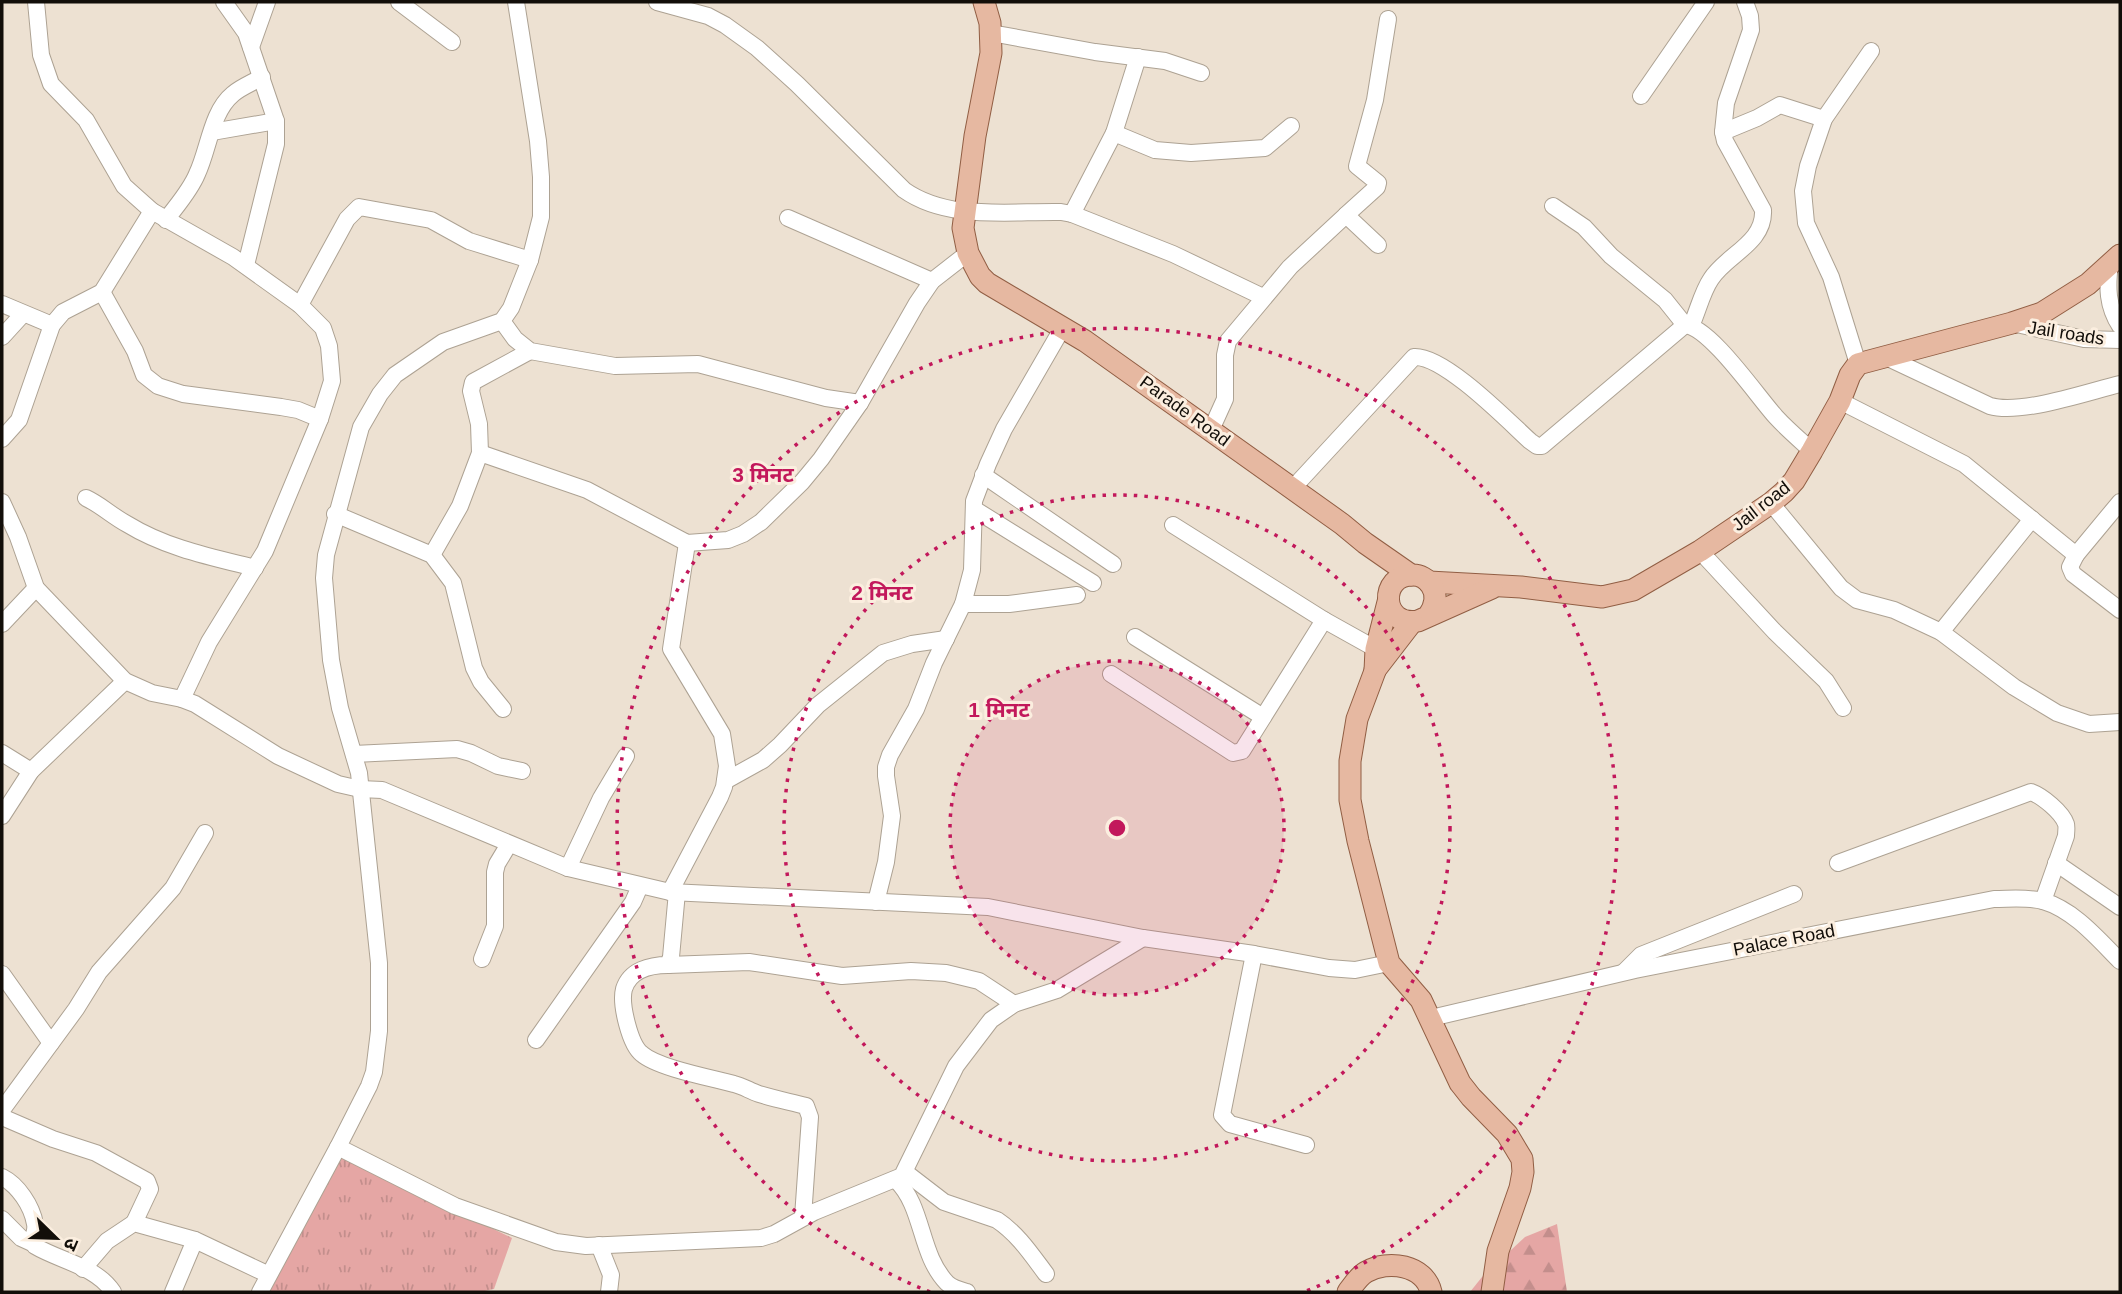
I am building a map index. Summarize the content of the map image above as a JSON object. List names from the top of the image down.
{
  "streets": {
    "main road": ["Parade Road", "Jail road"],
    "street": ["Jail roads", "Palace Road"]
  },
  "crossings": [
    ["Parade Road", "Jail road"]
  ],
  "north": "bottom right",
  "rings": ["3 मिनट", "2 मिनट", "1 मिनट"]
}
